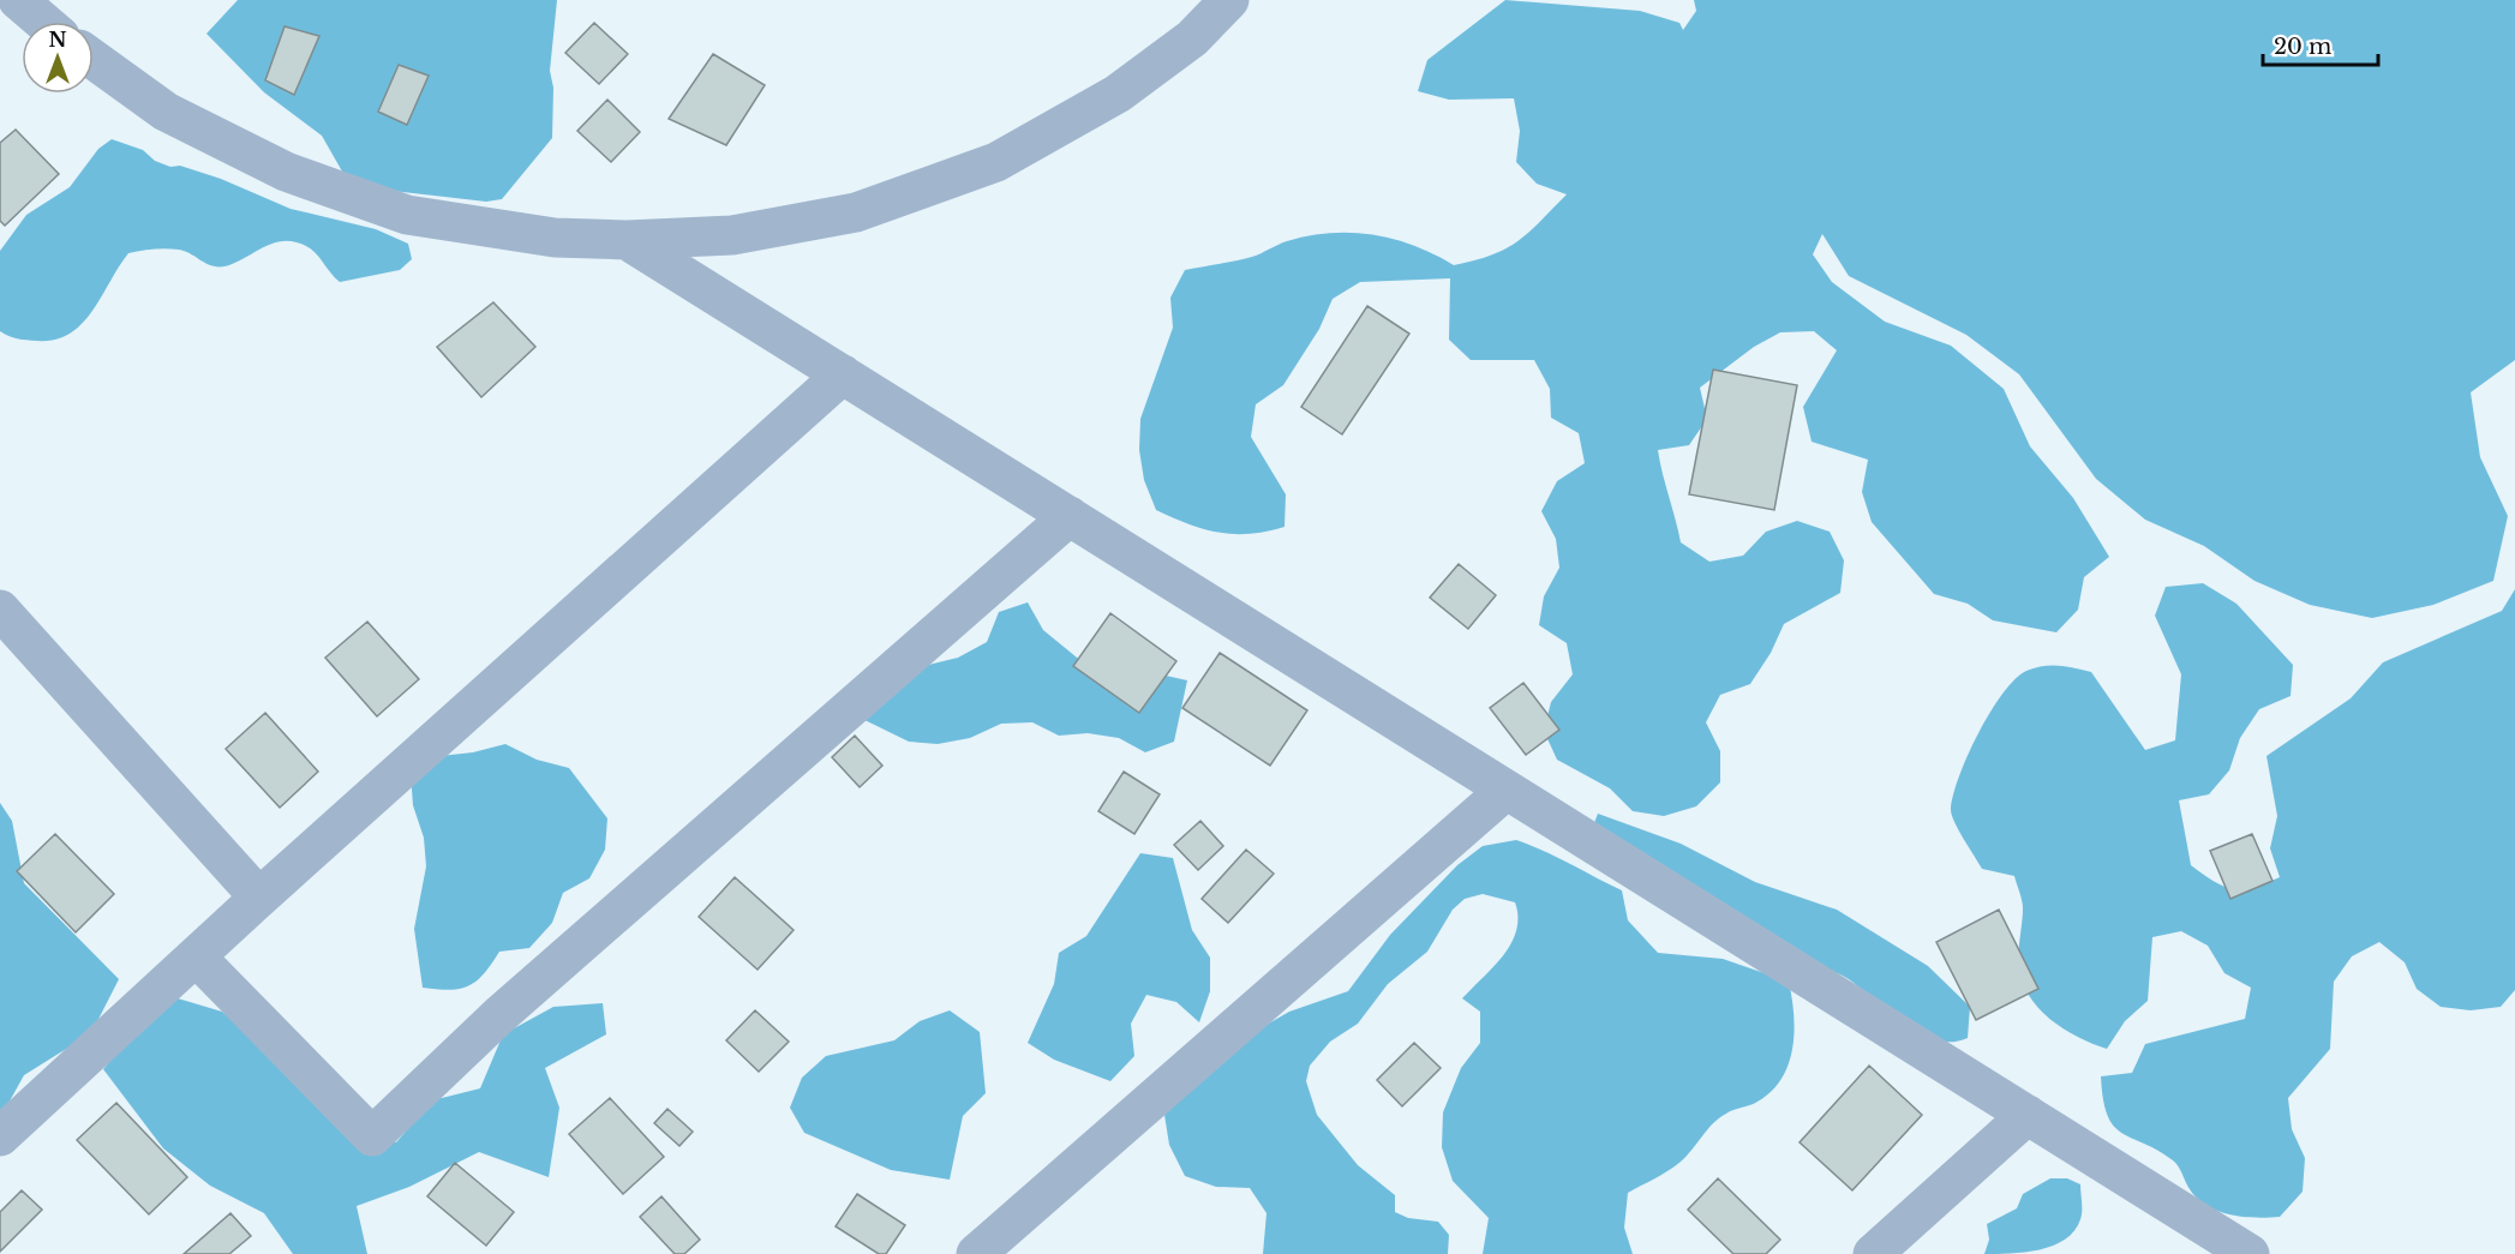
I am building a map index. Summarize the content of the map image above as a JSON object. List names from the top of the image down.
{
  "scale_bar": "20 m",
  "north": "top"
}
